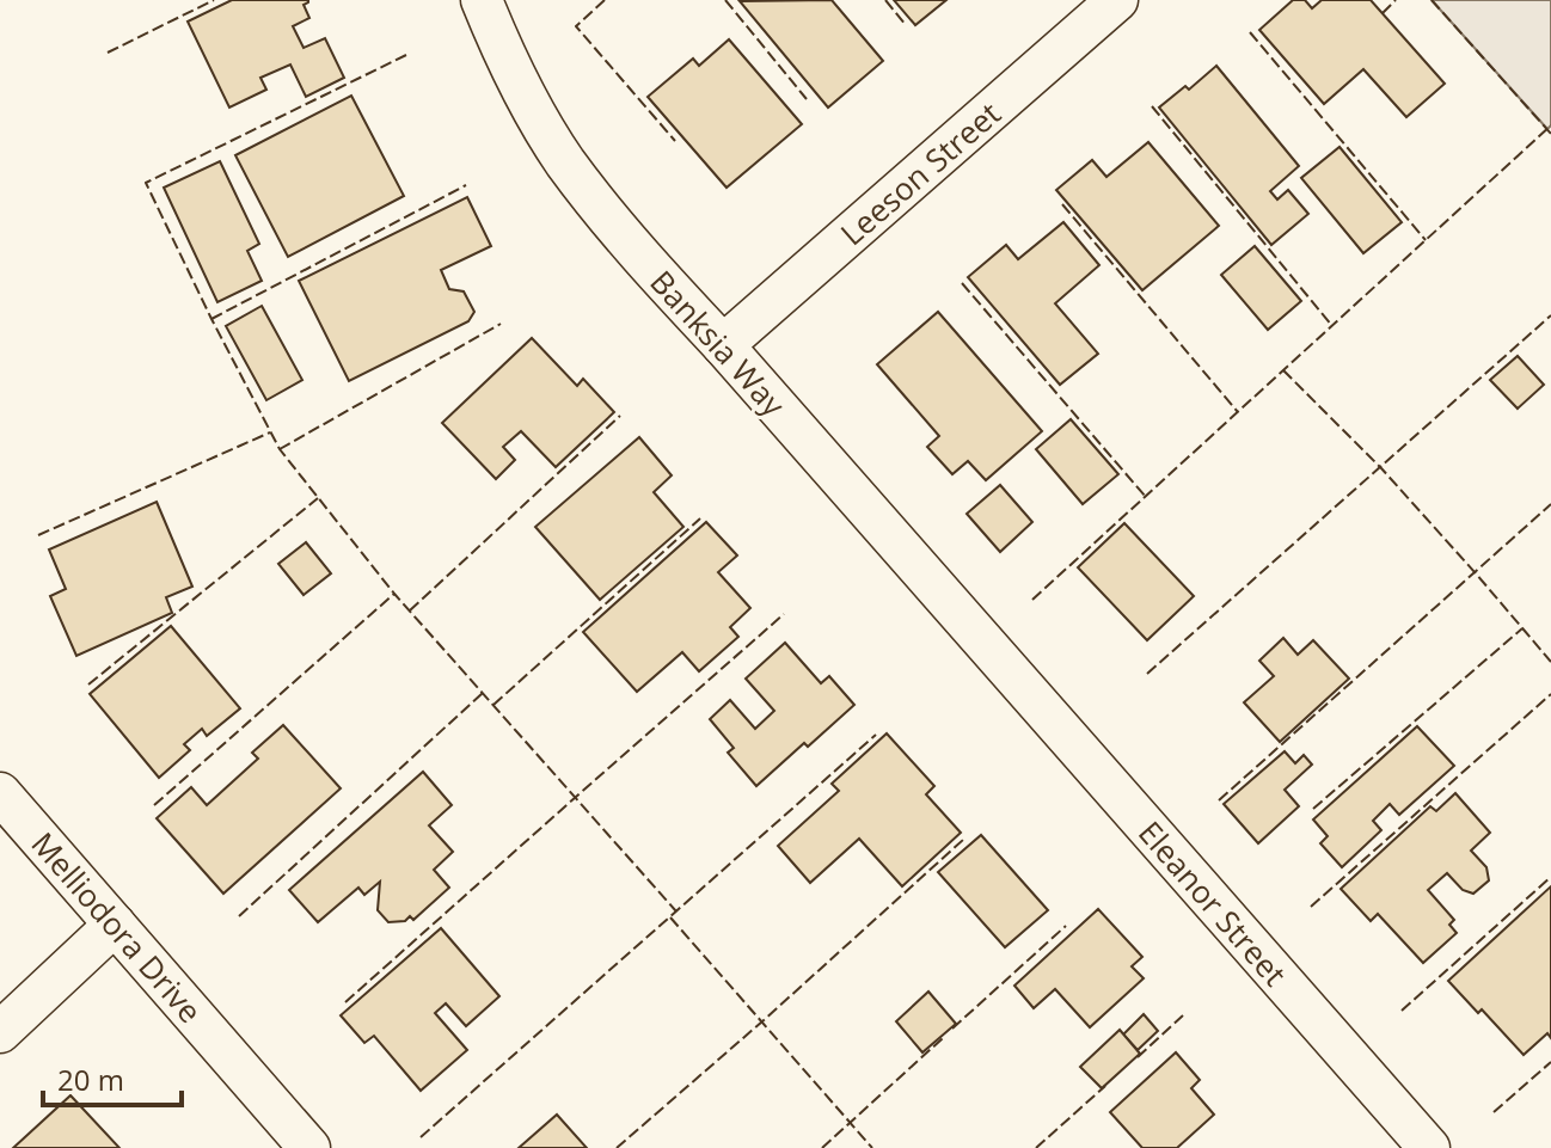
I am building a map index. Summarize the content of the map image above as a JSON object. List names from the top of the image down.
{
  "streets": {
    "street": [
      "Leeson Street",
      "Banksia Way",
      "Eleanor Street",
      "Melliodora Drive"
    ]
  },
  "crossings": [
    ["Leeson Street", "Banksia Way"],
    ["Banksia Way", "Eleanor Street"]
  ],
  "scale_bar": "20 m"
}
